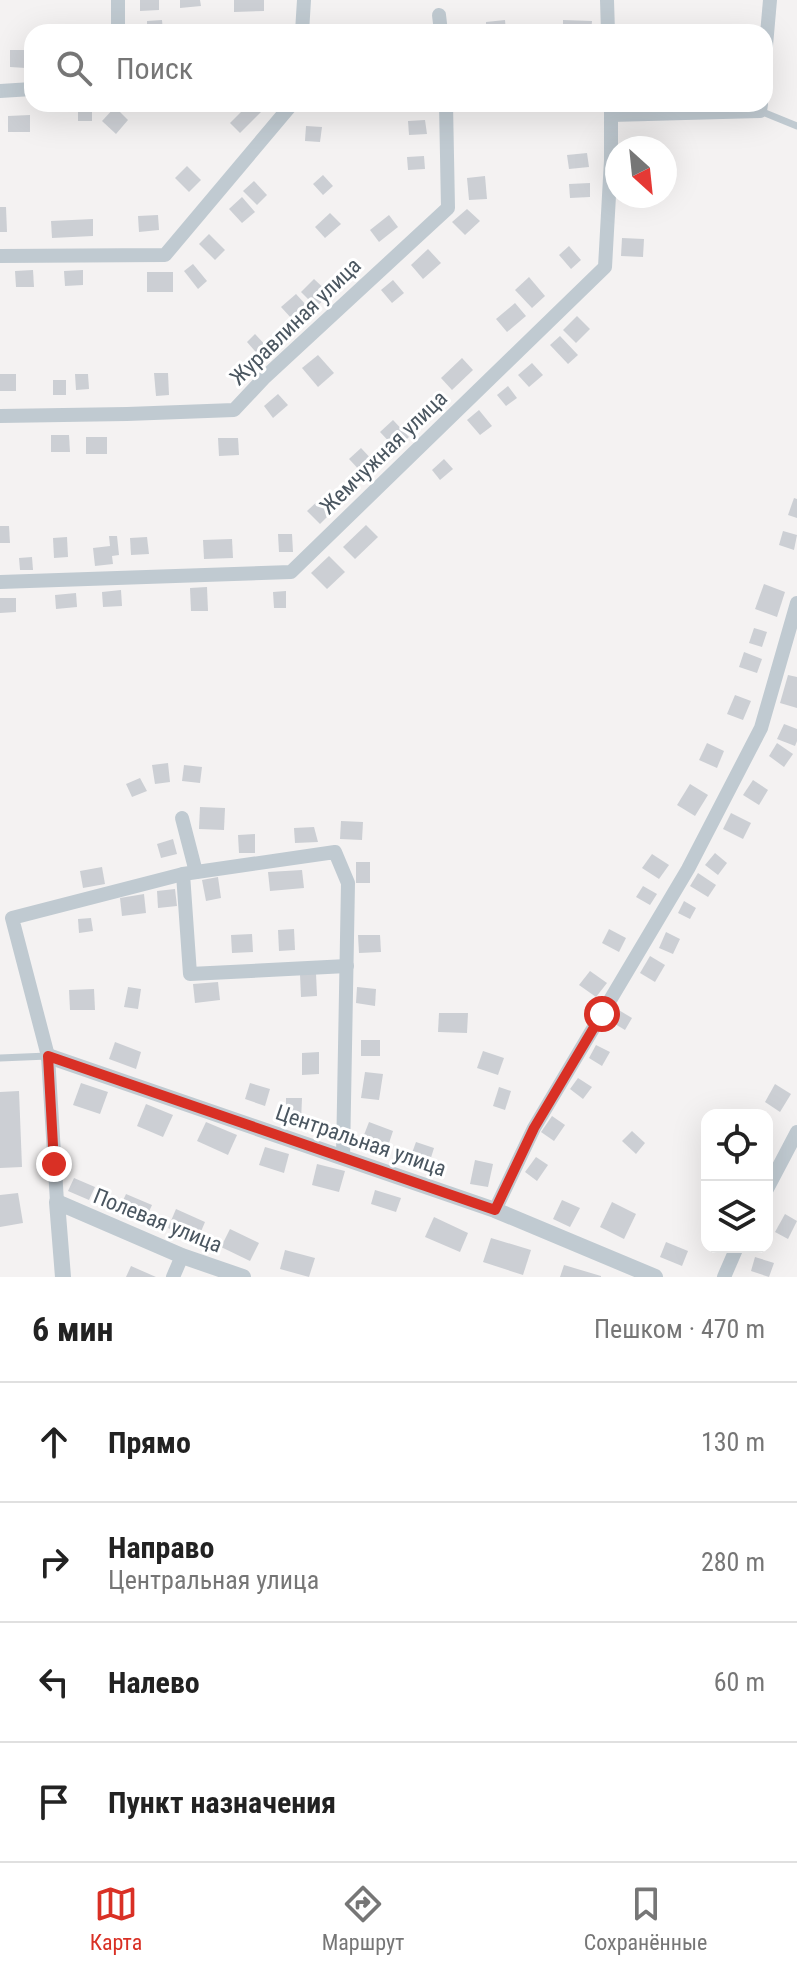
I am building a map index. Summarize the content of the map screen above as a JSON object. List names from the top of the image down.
{
  "streets": {
    "street": [
      "Журавлиная улица",
      "Жемчужная улица",
      "Центральная улица",
      "Полевая улица"
    ]
  },
  "north": "bottom right",
  "page": {
    "search": "Поиск",
    "heading": ["6 мин", "Пешком · 470 m"],
    "list": [
      ["Прямо", "130 m"],
      ["Направо", "Центральная улица", "280 m"],
      ["Налево", "60 m"],
      "Пункт назначения"
    ],
    "nav": ["Карта", "Маршрут", "Сохранённые"]
  }
}
